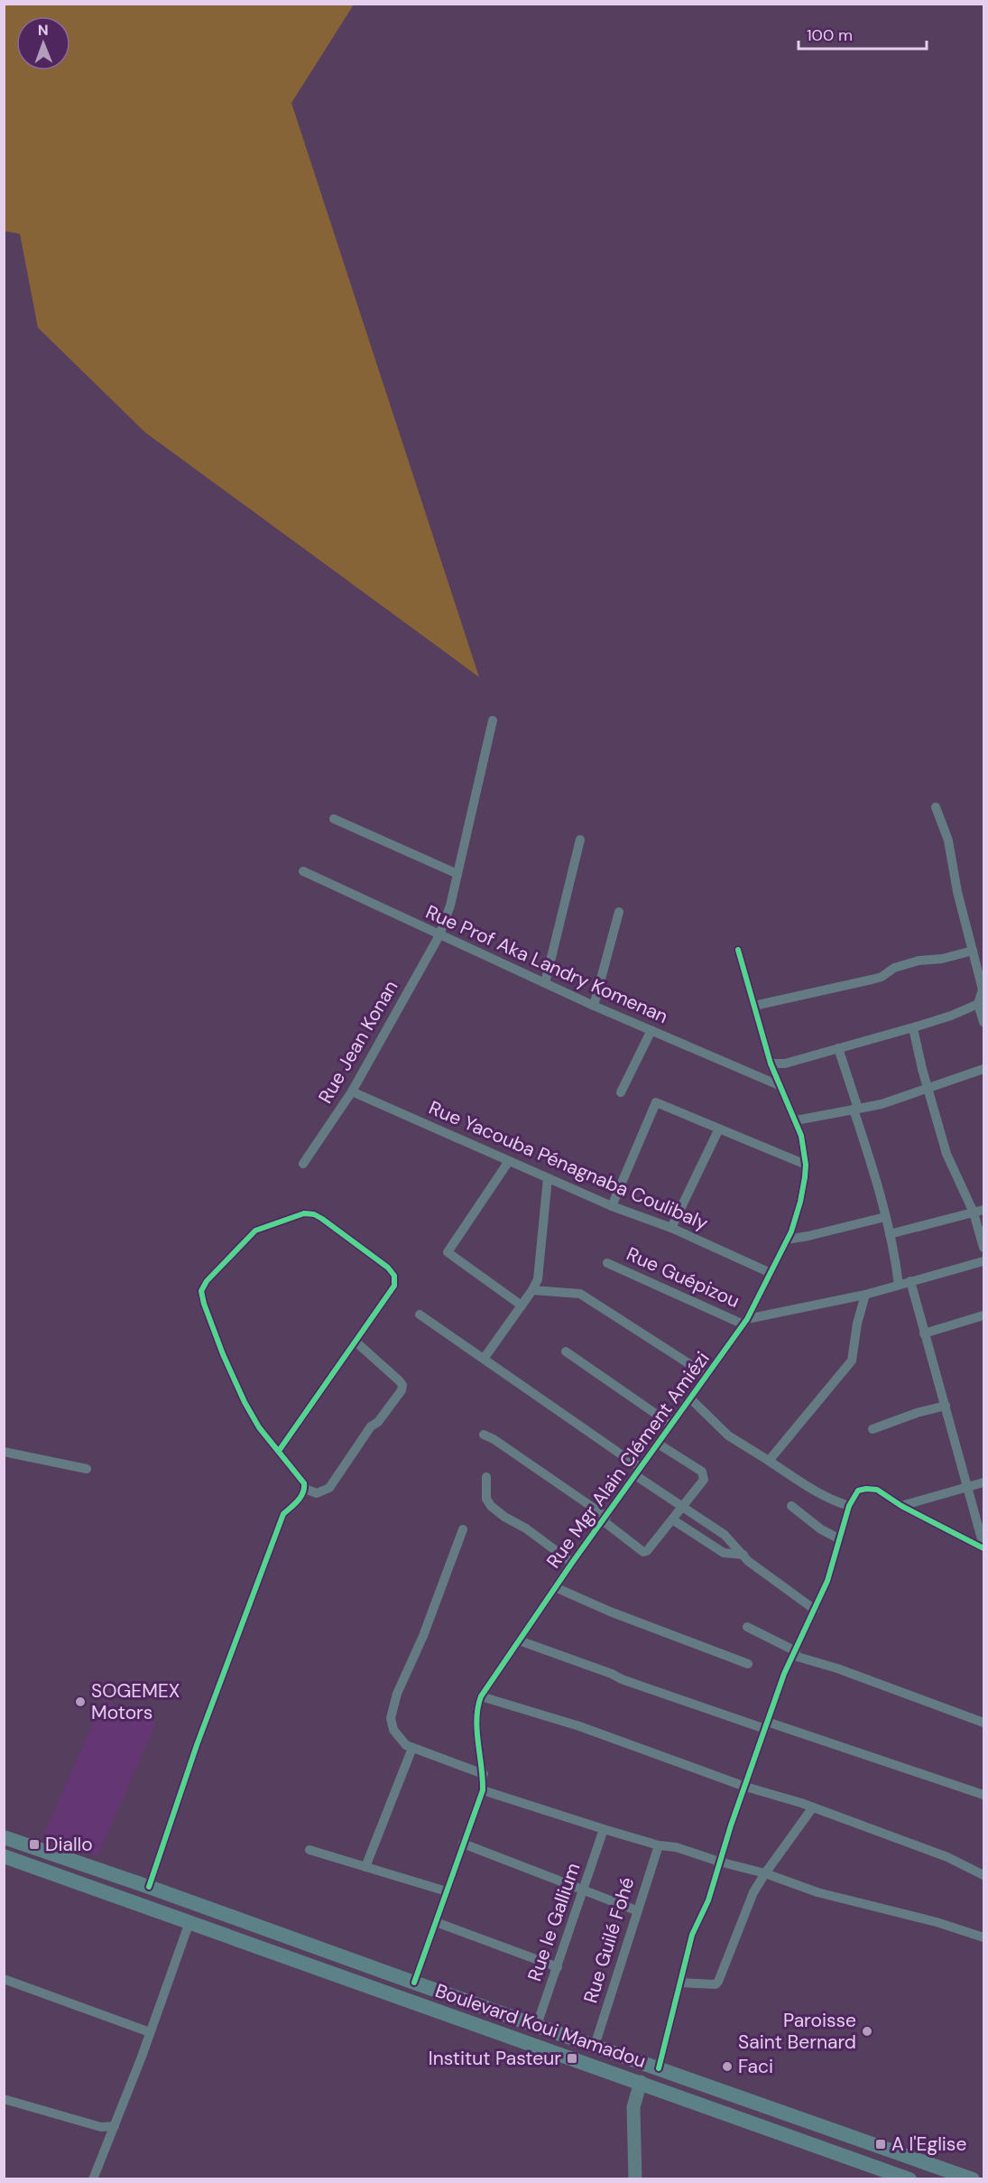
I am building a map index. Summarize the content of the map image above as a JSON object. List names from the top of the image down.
{
  "streets": {
    "main road": ["Boulevard Koui Mamadou"],
    "street": [
      "Rue Prof Aka Landry Komenan",
      "Rue Jean Konan",
      "Rue Yacouba Pénagnaba Coulibaly",
      "Rue Guépizou",
      "Rue Mgr Alain Clément Amiézi",
      "Rue le Gallium",
      "Rue Guilé Fohé"
    ]
  },
  "crossings": [
    ["Rue Prof Aka Landry Komenan", "Rue Jean Konan"],
    ["Rue Prof Aka Landry Komenan", "Rue Mgr Alain Clément Amiézi"],
    ["Rue Jean Konan", "Rue Yacouba Pénagnaba Coulibaly"],
    ["Rue Yacouba Pénagnaba Coulibaly", "Rue Mgr Alain Clément Amiézi"],
    ["Rue Guépizou", "Rue Mgr Alain Clément Amiézi"],
    ["Rue Mgr Alain Clément Amiézi", "Boulevard Koui Mamadou"],
    ["Rue le Gallium", "Boulevard Koui Mamadou"],
    ["Rue Guilé Fohé", "Boulevard Koui Mamadou"]
  ],
  "places": {
    "other": ["SOGEMEX Motors", "Paroisse Saint Bernard", "Faci"],
    "transit": ["Diallo", "Institut Pasteur", "A l'Eglise"]
  },
  "scale_bar": "100 m",
  "north": "top"
}
